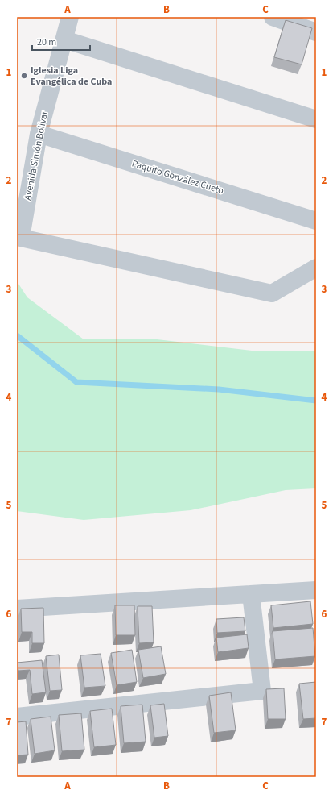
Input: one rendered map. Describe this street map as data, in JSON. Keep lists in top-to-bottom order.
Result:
{
  "streets": {
    "street": ["Avenida Simón Bolívar", "Paquito González Cueto"]
  },
  "crossings": [
    ["Avenida Simón Bolívar", "Paquito González Cueto"]
  ],
  "places": ["Iglesia Liga Evangélica de Cuba"],
  "scale_bar": "20 m",
  "grid": {
    "columns": ["A", "B", "C"],
    "rows": [
      "1",
      "2",
      "3",
      "4",
      "5",
      "6",
      "7"
    ]
  }
}
